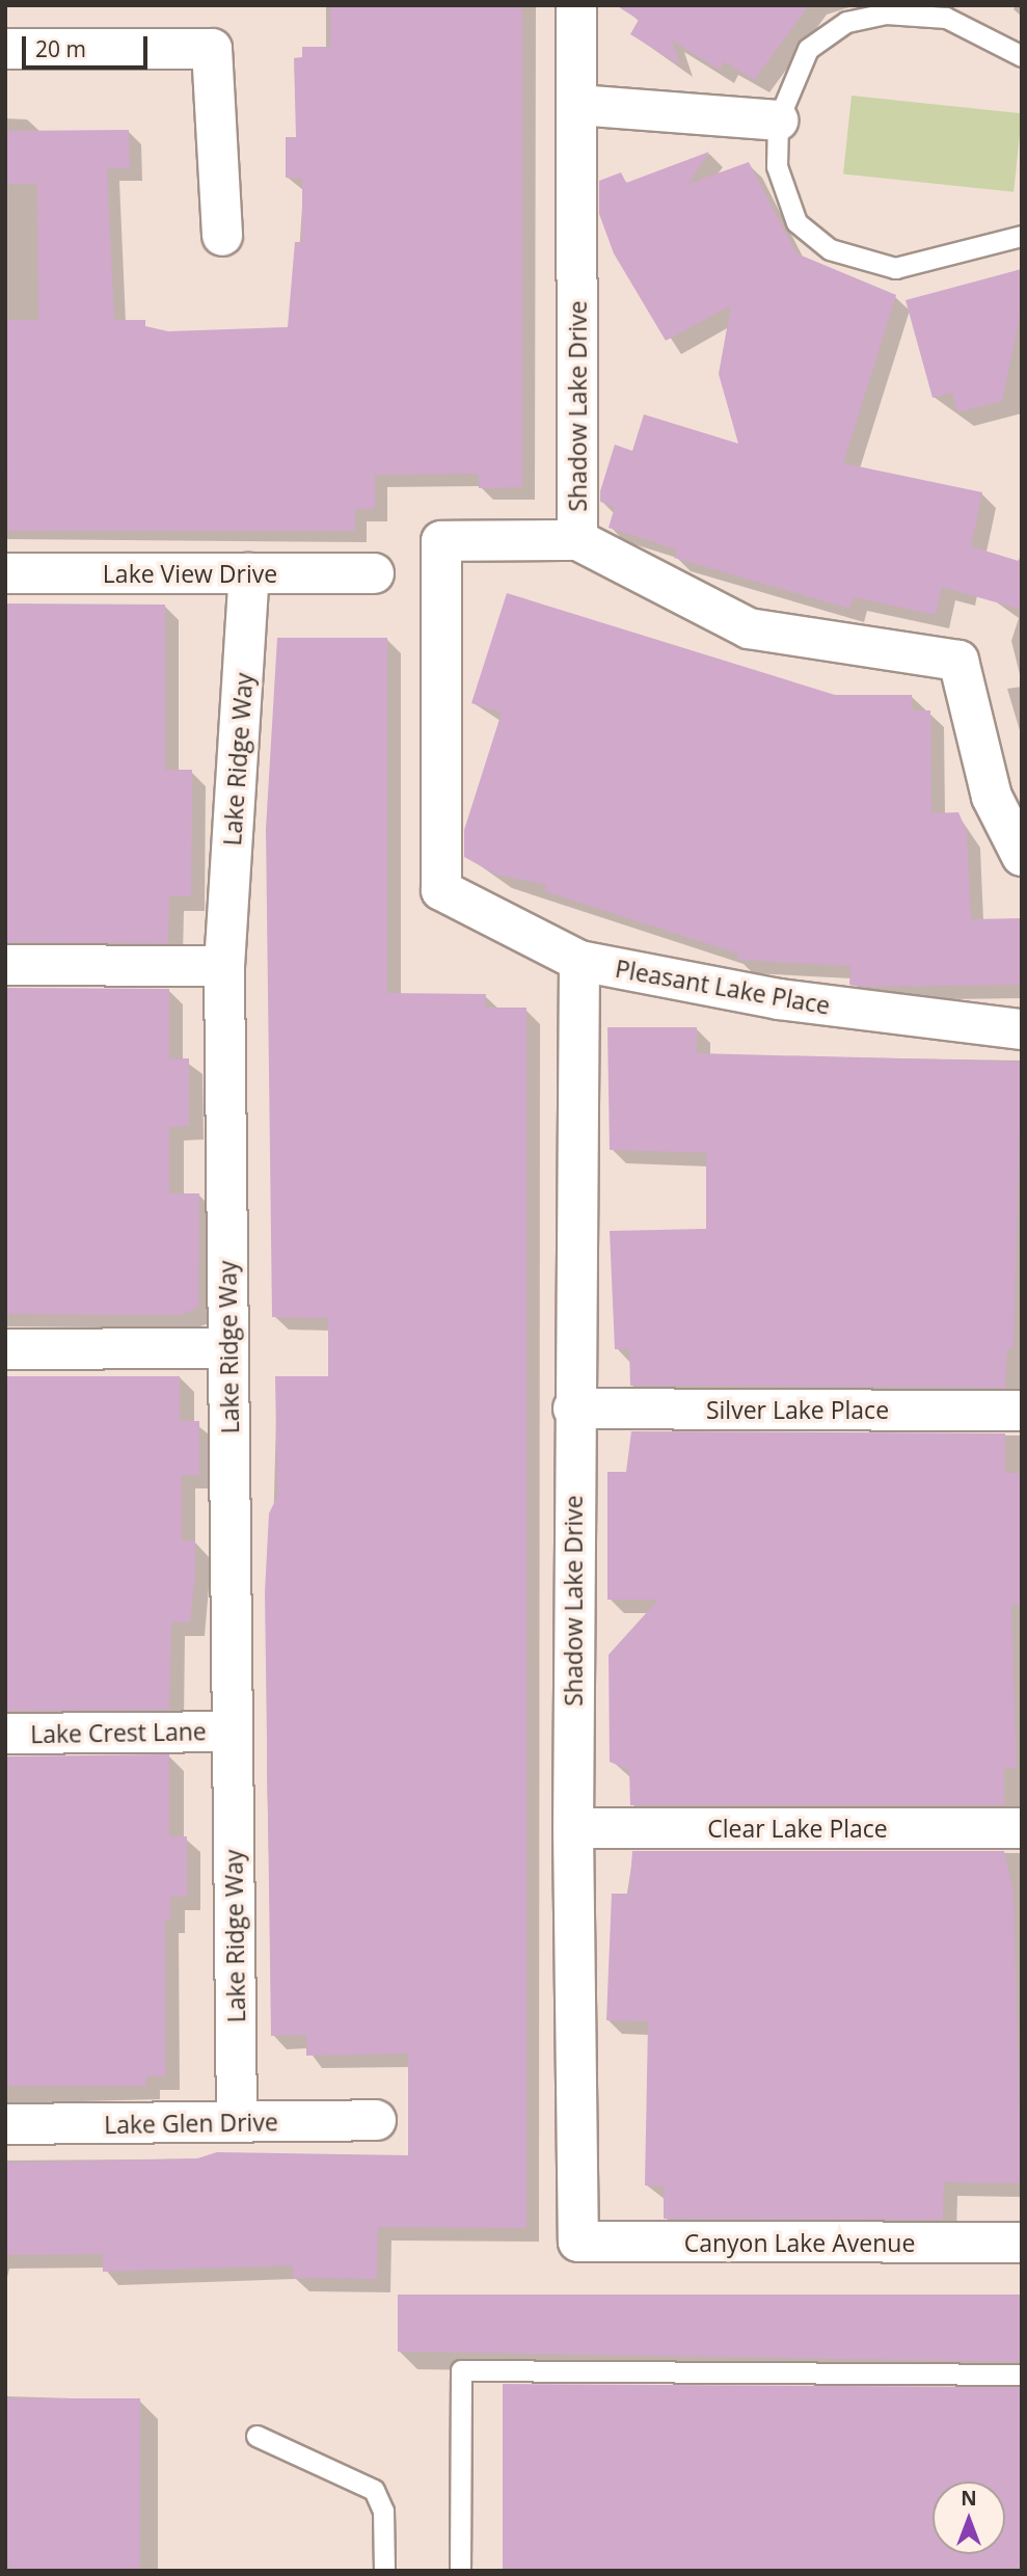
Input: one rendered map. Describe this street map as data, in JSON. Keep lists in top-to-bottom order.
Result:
{
  "streets": {
    "street": [
      "Shadow Lake Drive",
      "Lake View Drive",
      "Lake Ridge Way",
      "Pleasant Lake Place",
      "Silver Lake Place",
      "Lake Crest Lane",
      "Clear Lake Place",
      "Lake Glen Drive",
      "Canyon Lake Avenue"
    ]
  },
  "crossings": [
    ["Shadow Lake Drive", "Pleasant Lake Place"],
    ["Shadow Lake Drive", "Silver Lake Place"],
    ["Shadow Lake Drive", "Clear Lake Place"],
    ["Shadow Lake Drive", "Canyon Lake Avenue"],
    ["Lake View Drive", "Lake Ridge Way"],
    ["Lake Ridge Way", "Lake Crest Lane"],
    ["Lake Ridge Way", "Lake Glen Drive"]
  ],
  "scale_bar": "20 m",
  "north": "top"
}
